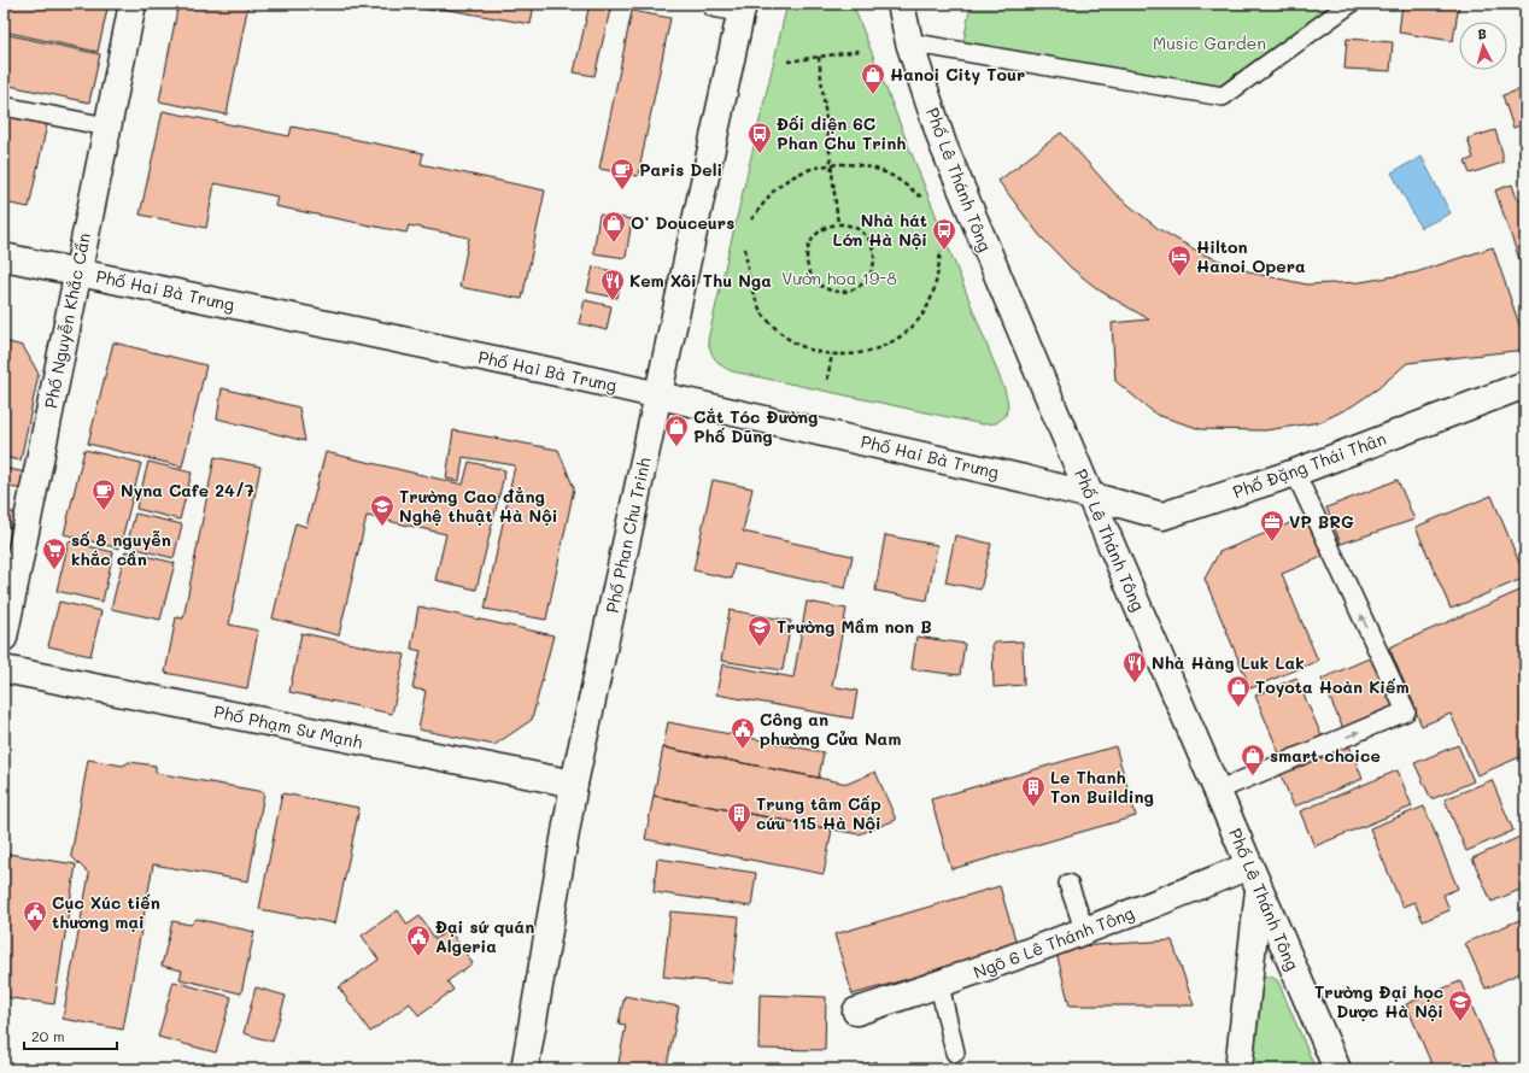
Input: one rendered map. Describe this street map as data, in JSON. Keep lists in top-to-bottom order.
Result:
{
  "streets": {
    "street": [
      "Phố Lê Thánh Tông",
      "Phố Hai Bà Trưng",
      "Phố Nguyễn Khắc Cần",
      "Phố Đặng Thái Thân",
      "Phố Phan Chu Trinh",
      "Phố Phạm Sư Mạnh",
      "Ngõ 6 Lê Thánh Tông"
    ]
  },
  "crossings": [
    ["Phố Lê Thánh Tông", "Phố Hai Bà Trưng"],
    ["Phố Lê Thánh Tông", "Phố Đặng Thái Thân"],
    ["Phố Lê Thánh Tông", "Ngõ 6 Lê Thánh Tông"],
    ["Phố Hai Bà Trưng", "Phố Nguyễn Khắc Cần"],
    ["Phố Hai Bà Trưng", "Phố Đặng Thái Thân"],
    ["Phố Hai Bà Trưng", "Phố Phan Chu Trinh"],
    ["Phố Phan Chu Trinh", "Phố Phạm Sư Mạnh"]
  ],
  "parks": ["Music Garden", "Vườn hoa 19-8"],
  "places": {
    "shop": [
      "Hanoi City Tour",
      "O’ Douceurs",
      "Cắt Tóc Đường Phố Dũng",
      "Toyota Hoàn Kiếm",
      "smart choice"
    ],
    "bus stop": ["Đối diện 6C Phan Chu Trinh", "Nhà hát Lớn Hà Nội"],
    "cafe": ["Paris Deli", "Nyna Cafe 24/7"],
    "hotel": ["Hilton Hanoi Opera"],
    "restaurant": ["Kem Xôi Thu Nga", "Nhà Hàng Luk Lak"],
    "school or university": ["Trường Cao đẳng Nghệ thuật Hà Nội", "Trường Mầm non B", "Trường Đại học Dược Hà Nội"],
    "office": ["VP BRG"],
    "supermarket": ["số 8 nguyễn khắc cần"],
    "public building": ["Công an phường Cửa Nam", "Cục Xúc tiến thương mại", "Đại sứ quán Algeria"],
    "building": ["Le Thanh Ton Building", "Trung tâm Cấp cứu 115 Hà Nội"]
  },
  "scale_bar": "20 m",
  "north": "top"
}
